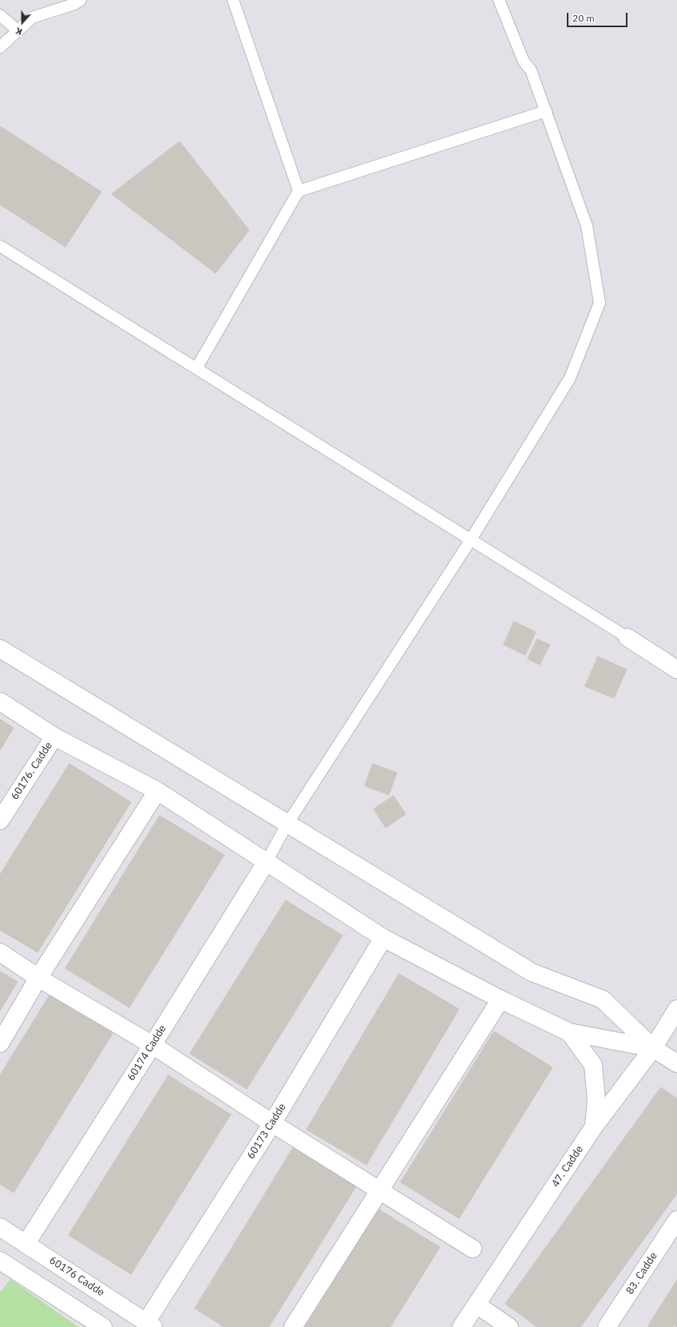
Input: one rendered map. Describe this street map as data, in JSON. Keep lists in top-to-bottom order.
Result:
{
  "streets": {
    "street": [
      "60176. Cadde",
      "60174 Cadde",
      "60173 Cadde",
      "47. Cadde",
      "83. Cadde",
      "60176 Cadde"
    ]
  },
  "crossings": [
    ["60174 Cadde", "60176 Cadde"],
    ["60173 Cadde", "60176 Cadde"]
  ],
  "scale_bar": "20 m",
  "north": "bottom"
}
